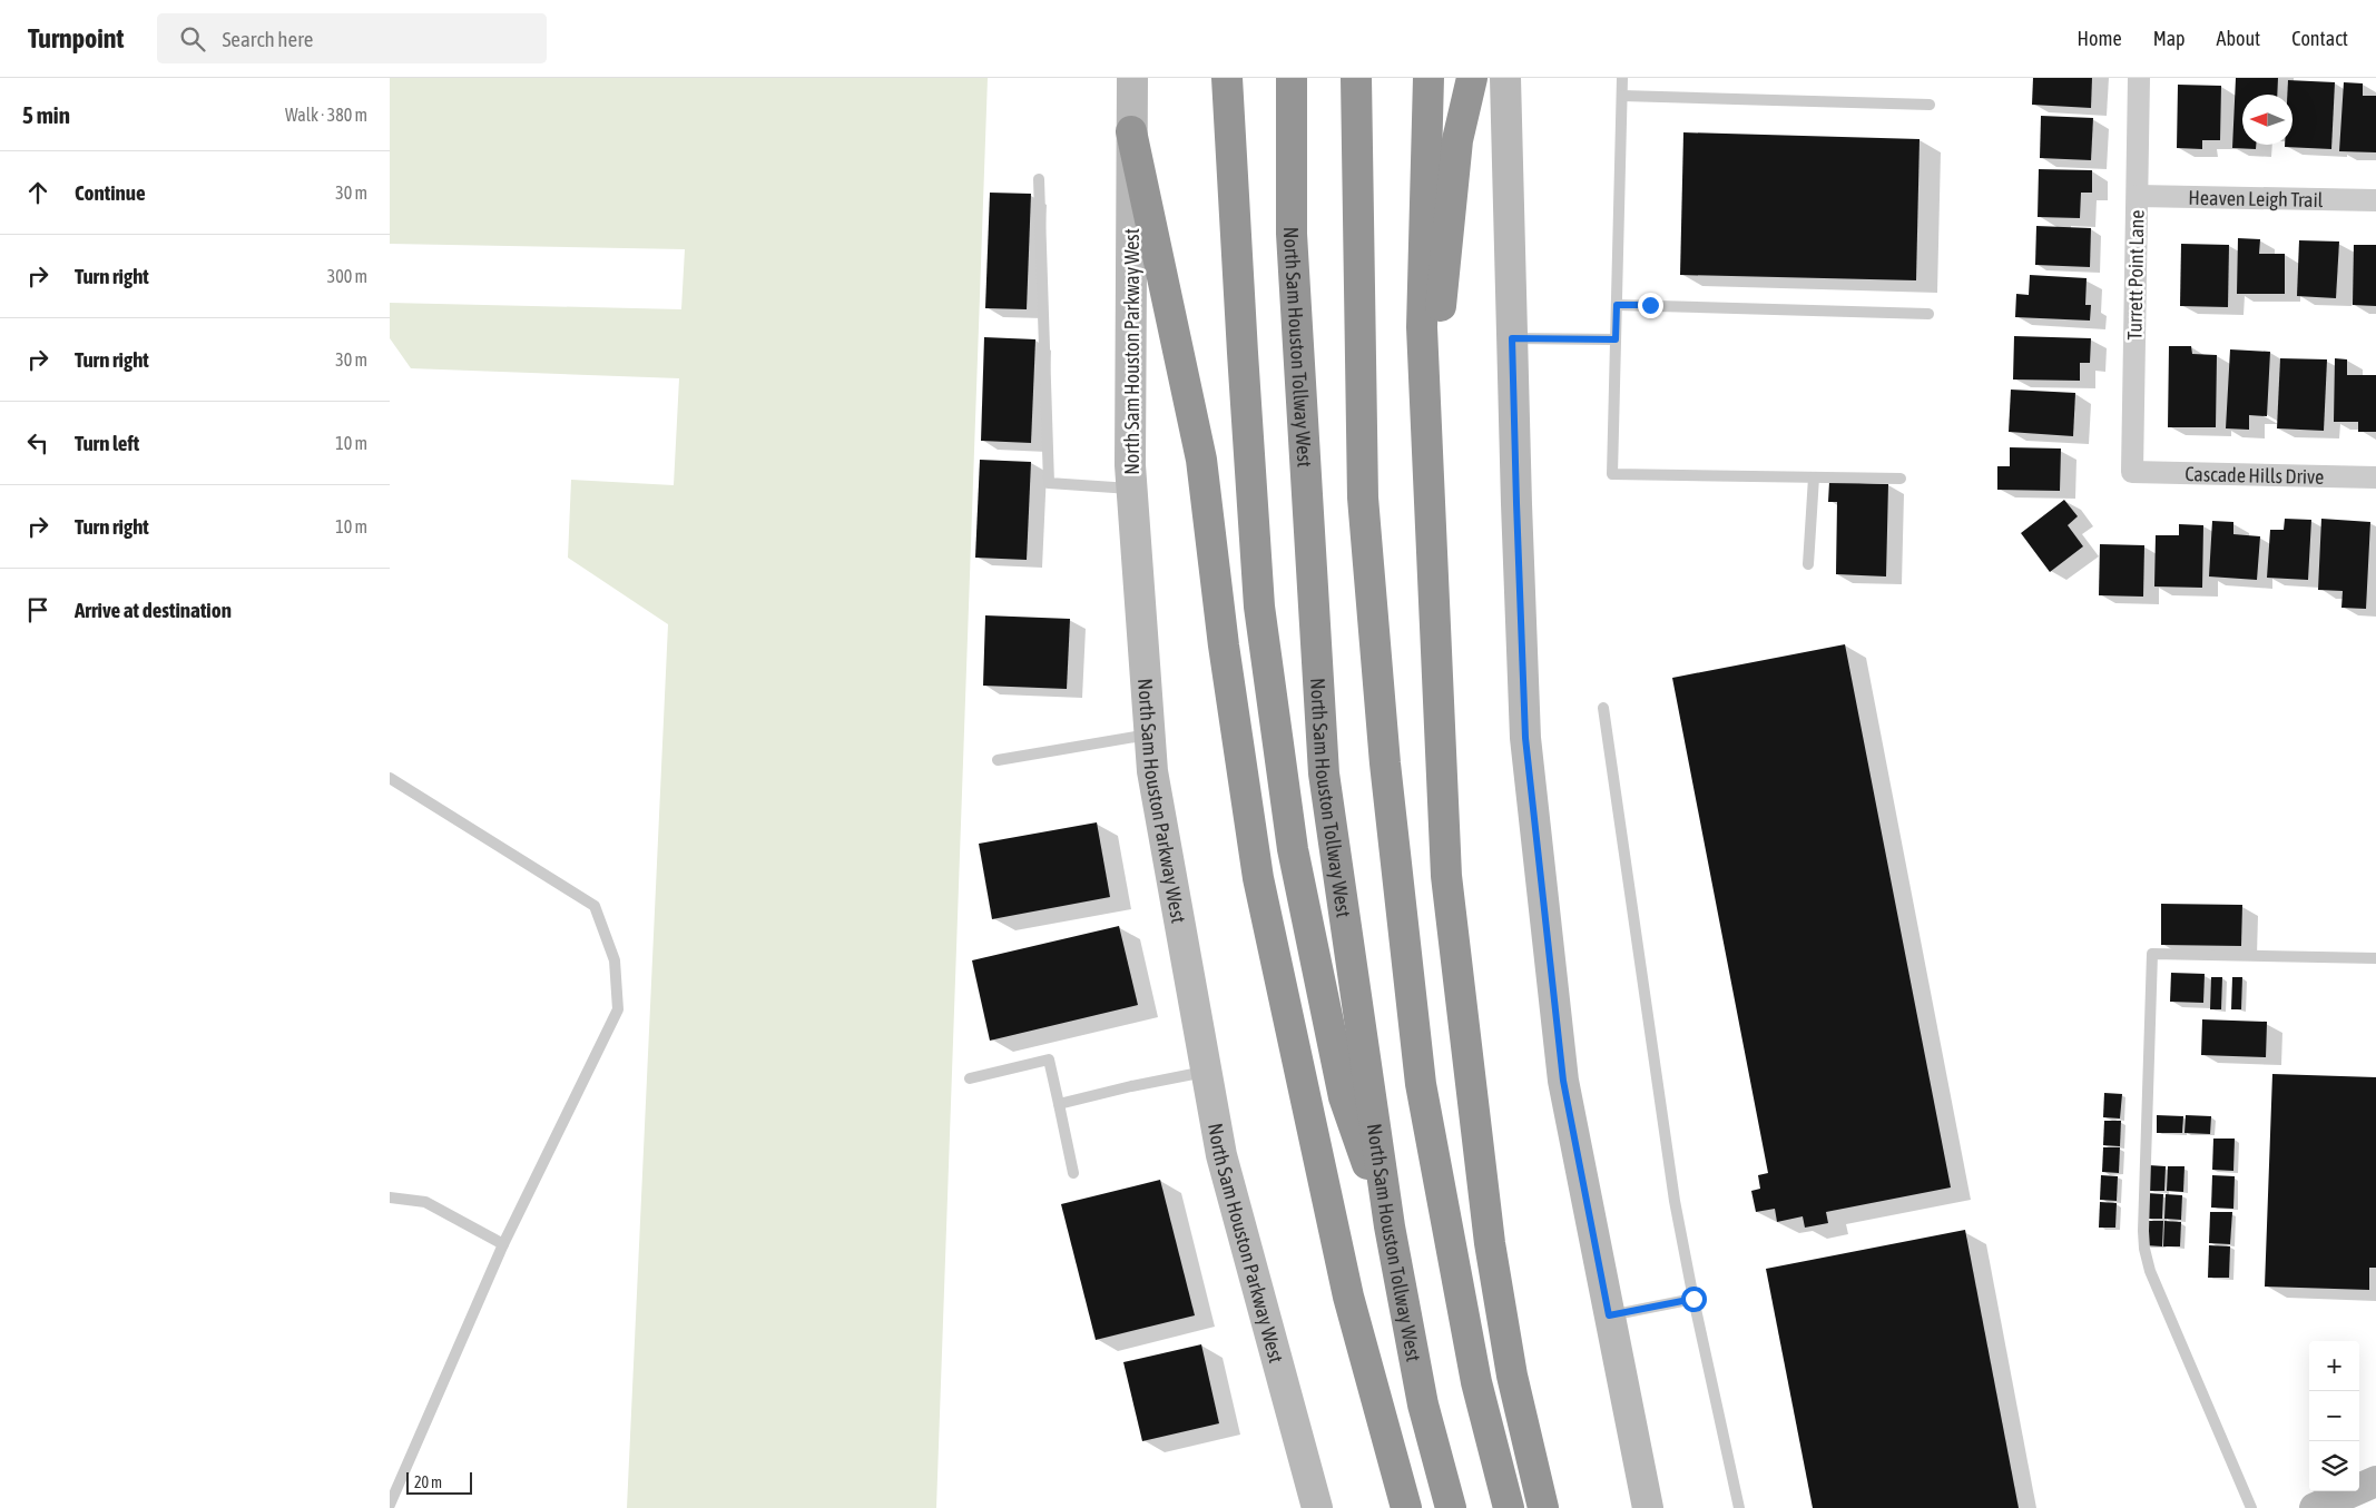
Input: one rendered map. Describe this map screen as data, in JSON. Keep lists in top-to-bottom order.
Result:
{
  "streets": {
    "highway": ["North Sam Houston Tollway West"],
    "main road": ["North Sam Houston Parkway West"],
    "street": ["Heaven Leigh Trail", "Turrett Point Lane", "Cascade Hills Drive"]
  },
  "crossings": [
    ["Heaven Leigh Trail", "Turrett Point Lane"],
    ["Turrett Point Lane", "Cascade Hills Drive"]
  ],
  "scale_bar": "20 m",
  "north": "left",
  "page": {
    "header": "Turnpoint",
    "search": "Search here",
    "nav": [
      "Home",
      "Map",
      "About",
      "Contact"
    ],
    "heading": ["5 min", "Walk · 380 m"],
    "list": [
      ["Continue", "30 m"],
      ["Turn right", "300 m"],
      ["Turn right", "30 m"],
      ["Turn left", "10 m"],
      ["Turn right", "10 m"],
      "Arrive at destination"
    ],
    "map_buttons": ["+", "−"],
    "scale": "20 m"
  }
}
